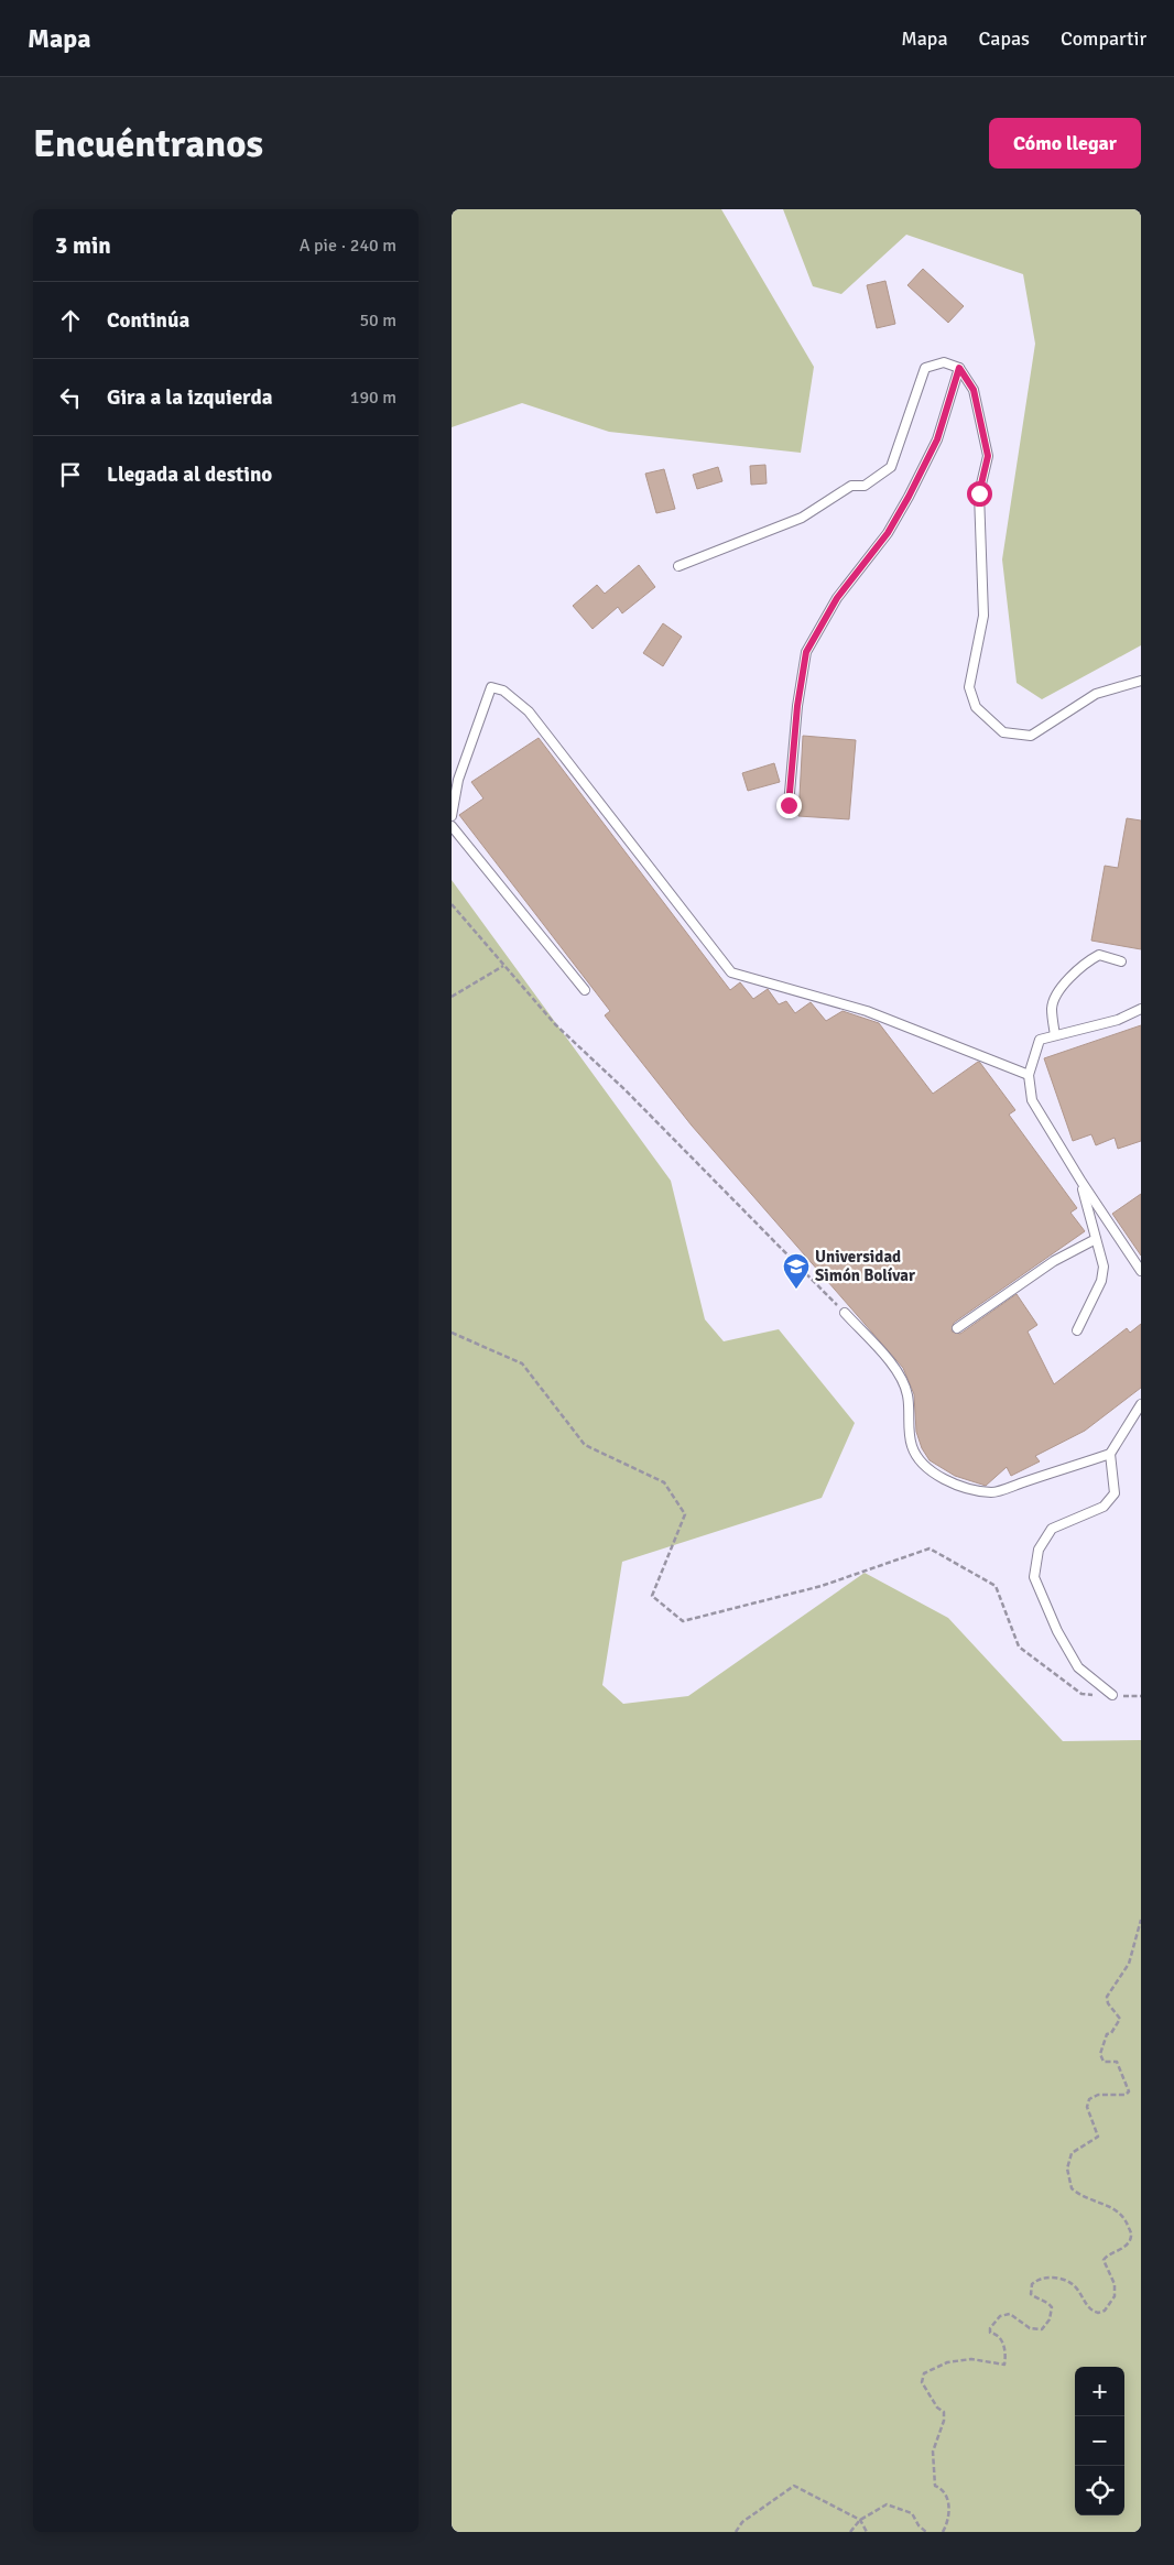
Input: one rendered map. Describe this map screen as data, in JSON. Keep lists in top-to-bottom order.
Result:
{
  "places": {
    "school or university": ["Universidad Simón Bolívar"]
  },
  "page": {
    "header": "Mapa",
    "nav": ["Mapa", "Capas", "Compartir"],
    "buttons": "Cómo llegar",
    "title": "Encuéntranos",
    "heading": ["3 min", "A pie · 240 m"],
    "list": [
      ["Continúa", "50 m"],
      ["Gira a la izquierda", "190 m"],
      "Llegada al destino"
    ],
    "map_buttons": ["+", "−"]
  }
}
